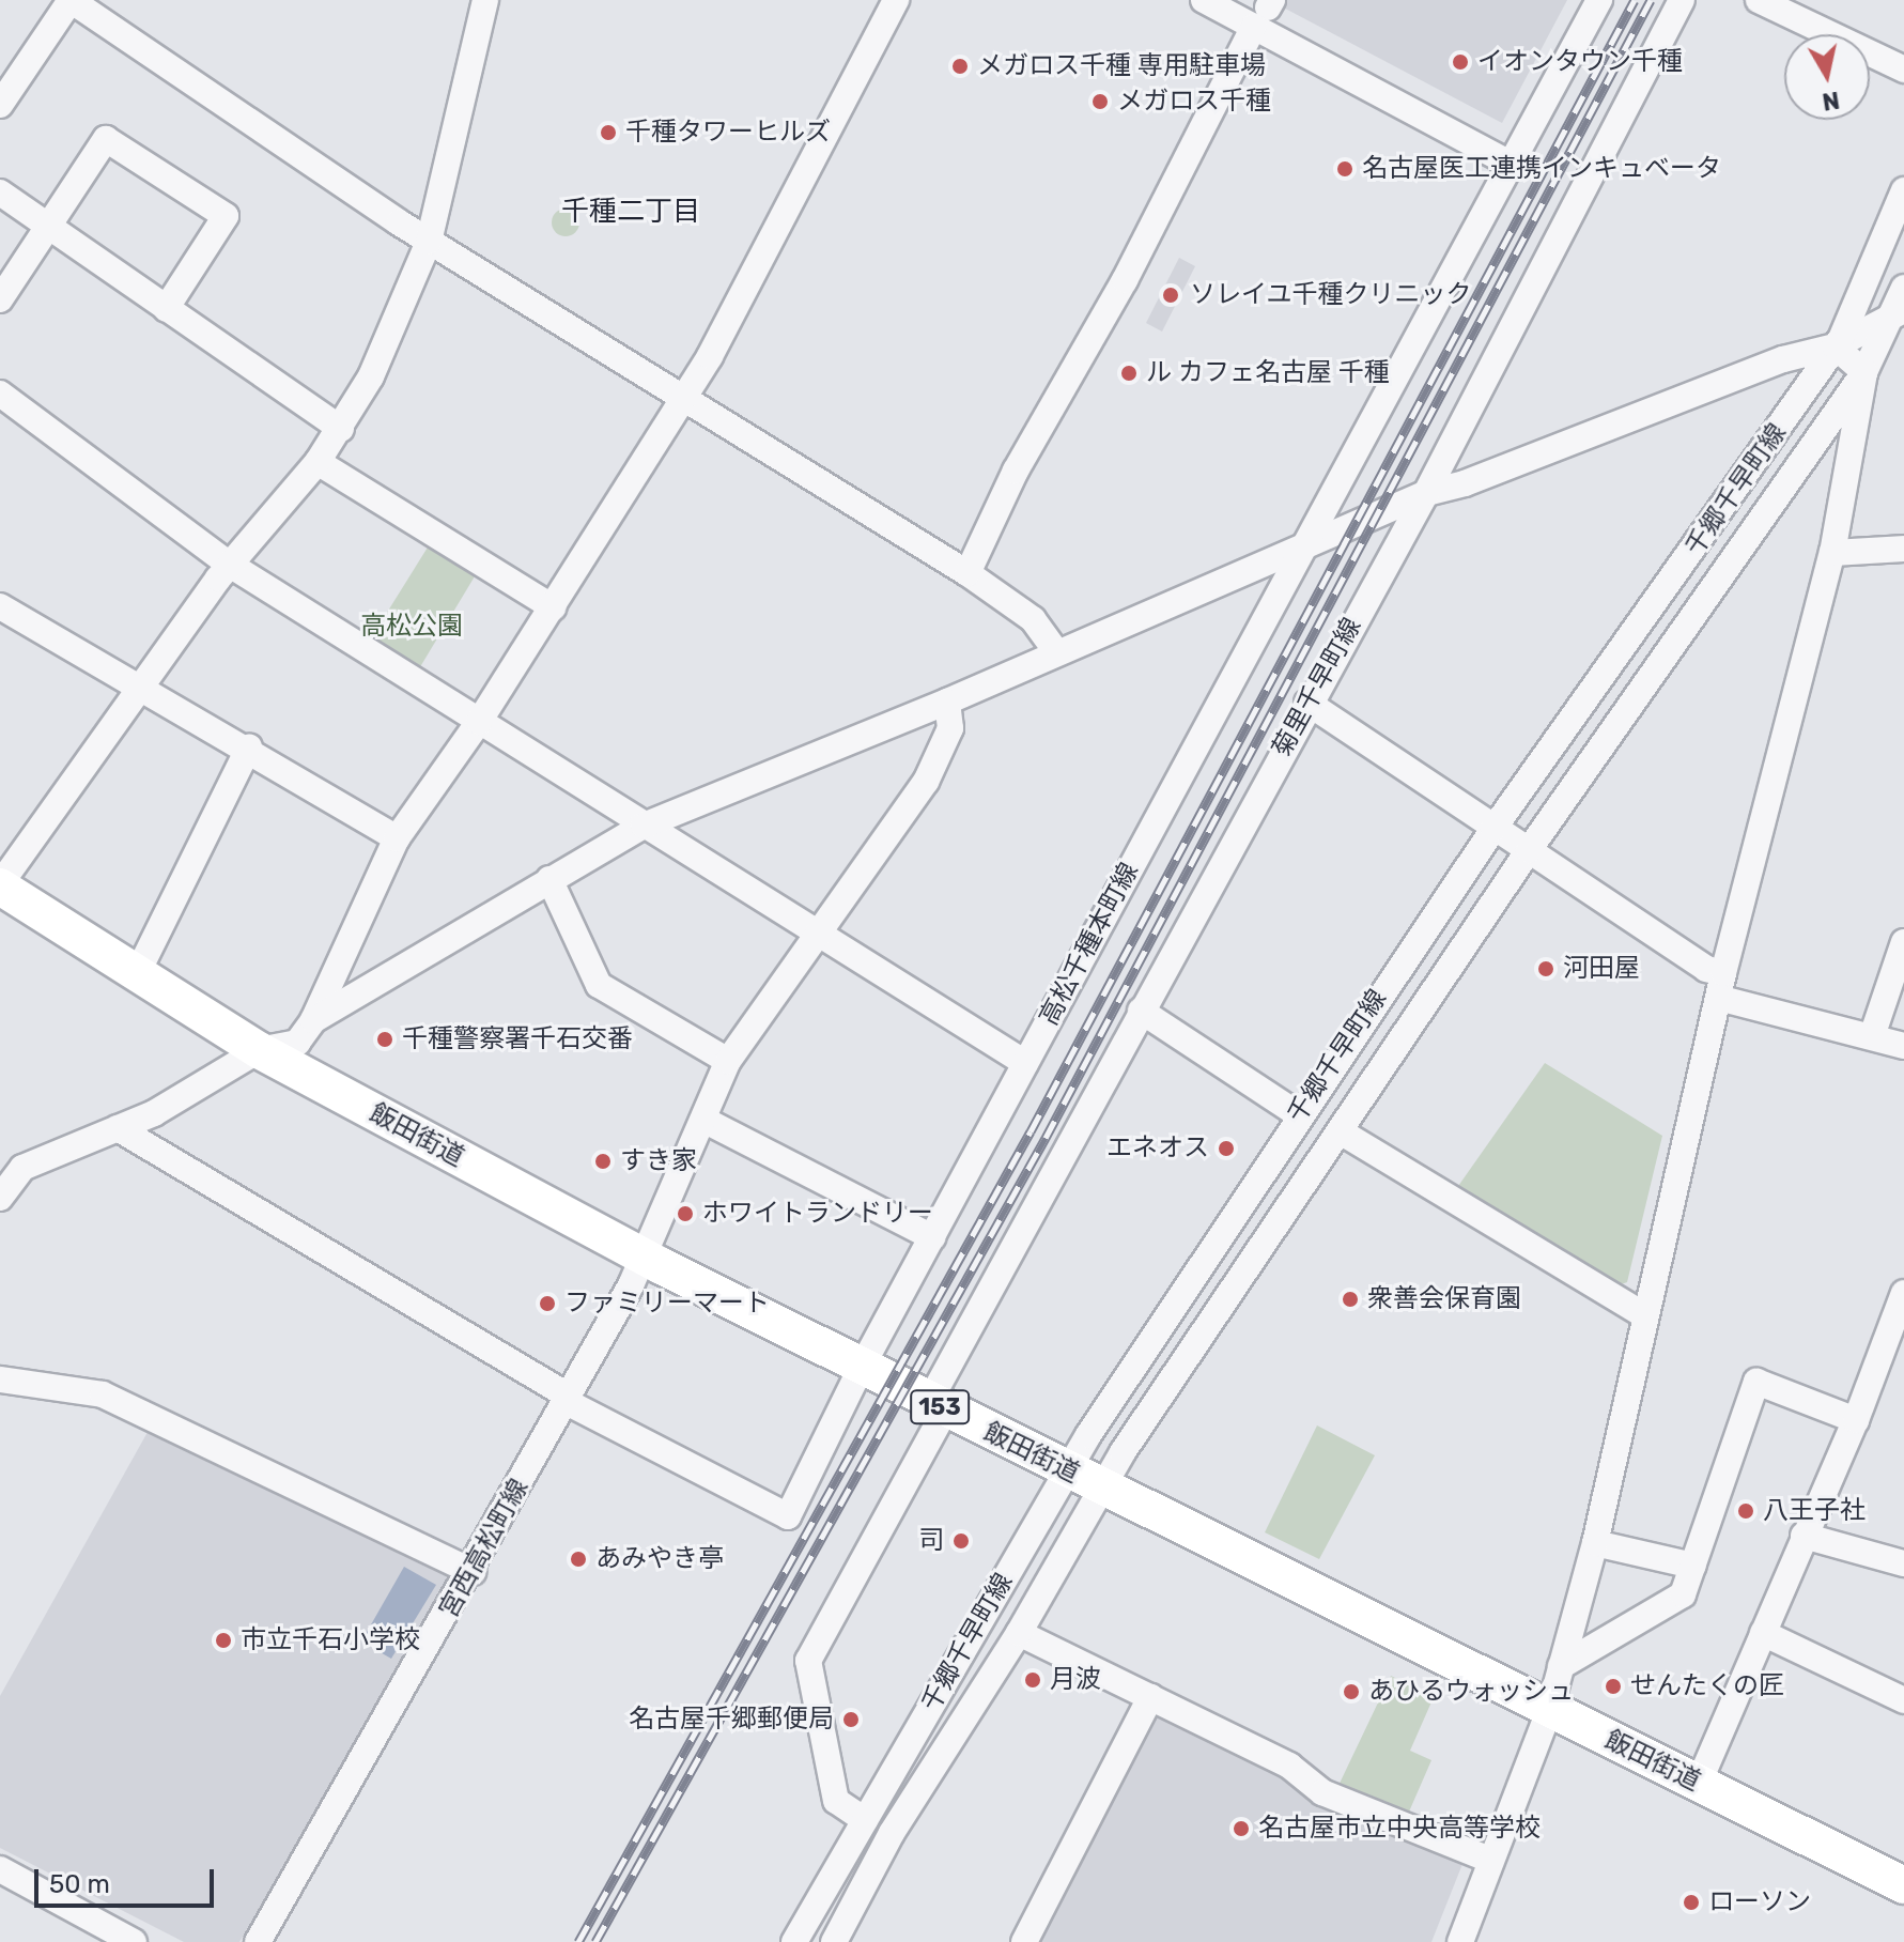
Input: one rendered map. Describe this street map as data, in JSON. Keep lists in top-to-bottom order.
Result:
{
  "streets": {
    "highway": ["飯田街道", "153"],
    "street": [
      "千郷千早町線",
      "菊里千早町線",
      "高松千種本町線",
      "宮西高松町線"
    ]
  },
  "crossings": [
    ["千郷千早町線", "菊里千早町線"],
    ["千郷千早町線", "飯田街道"],
    ["菊里千早町線", "飯田街道"],
    ["高松千種本町線", "飯田街道"],
    ["高松千種本町線", "宮西高松町線"],
    ["飯田街道", "宮西高松町線"]
  ],
  "districts": ["千種二丁目"],
  "parks": ["高松公園"],
  "places": [
    "イオンタウン千種",
    "メガロス千種 専用駐車場",
    "メガロス千種",
    "千種タワーヒルズ",
    "名古屋医工連携インキュベータ",
    "ソレイユ千種クリニック",
    "ル カフェ名古屋 千種",
    "河田屋",
    "千種警察署千石交番",
    "エネオス",
    "すき家",
    "ホワイトランドリー",
    "衆善会保育園",
    "ファミリーマート",
    "八王子社",
    "司",
    "あみやき亭",
    "市立千石小学校",
    "月波",
    "せんたくの匠",
    "あひるウォッシュ",
    "名古屋千郷郵便局",
    "名古屋市立中央高等学校",
    "ローソン"
  ],
  "scale_bar": "50 m",
  "north": "bottom"
}
